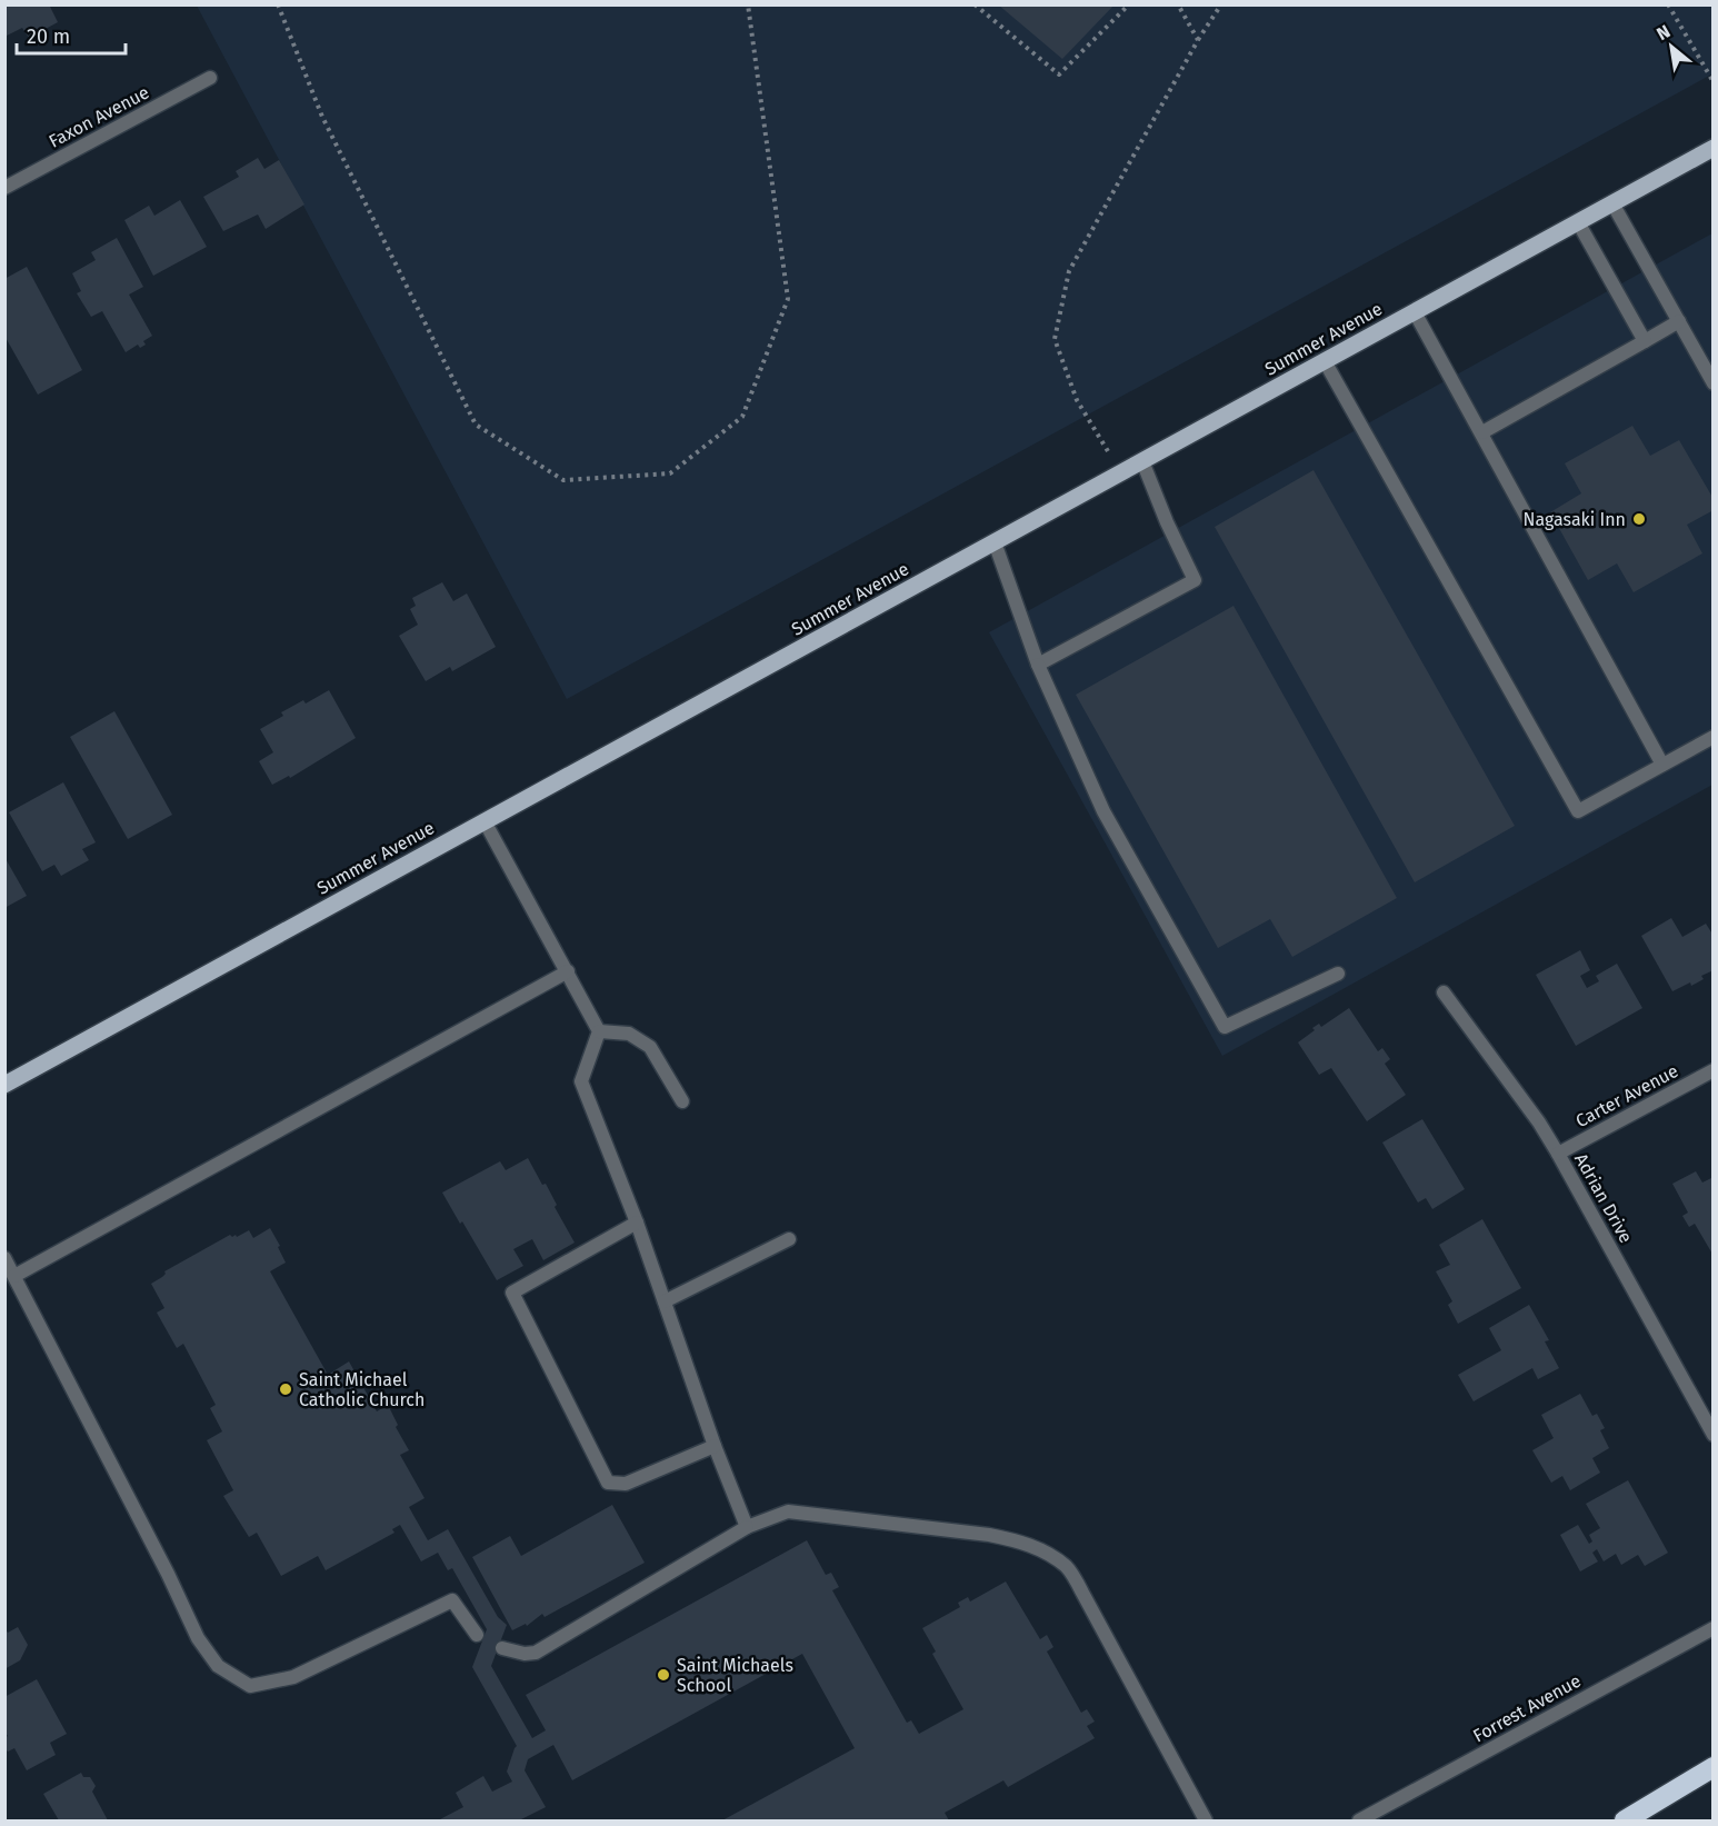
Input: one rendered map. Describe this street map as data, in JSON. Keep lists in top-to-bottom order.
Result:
{
  "streets": {
    "main road": ["Summer Avenue"],
    "street": [
      "Faxon Avenue",
      "Carter Avenue",
      "Adrian Drive",
      "Forrest Avenue"
    ]
  },
  "crossings": [
    ["Carter Avenue", "Adrian Drive"]
  ],
  "places": ["Nagasaki Inn", "Saint Michael Catholic Church", "Saint Michaels School"],
  "scale_bar": "20 m",
  "north": "top left"
}
